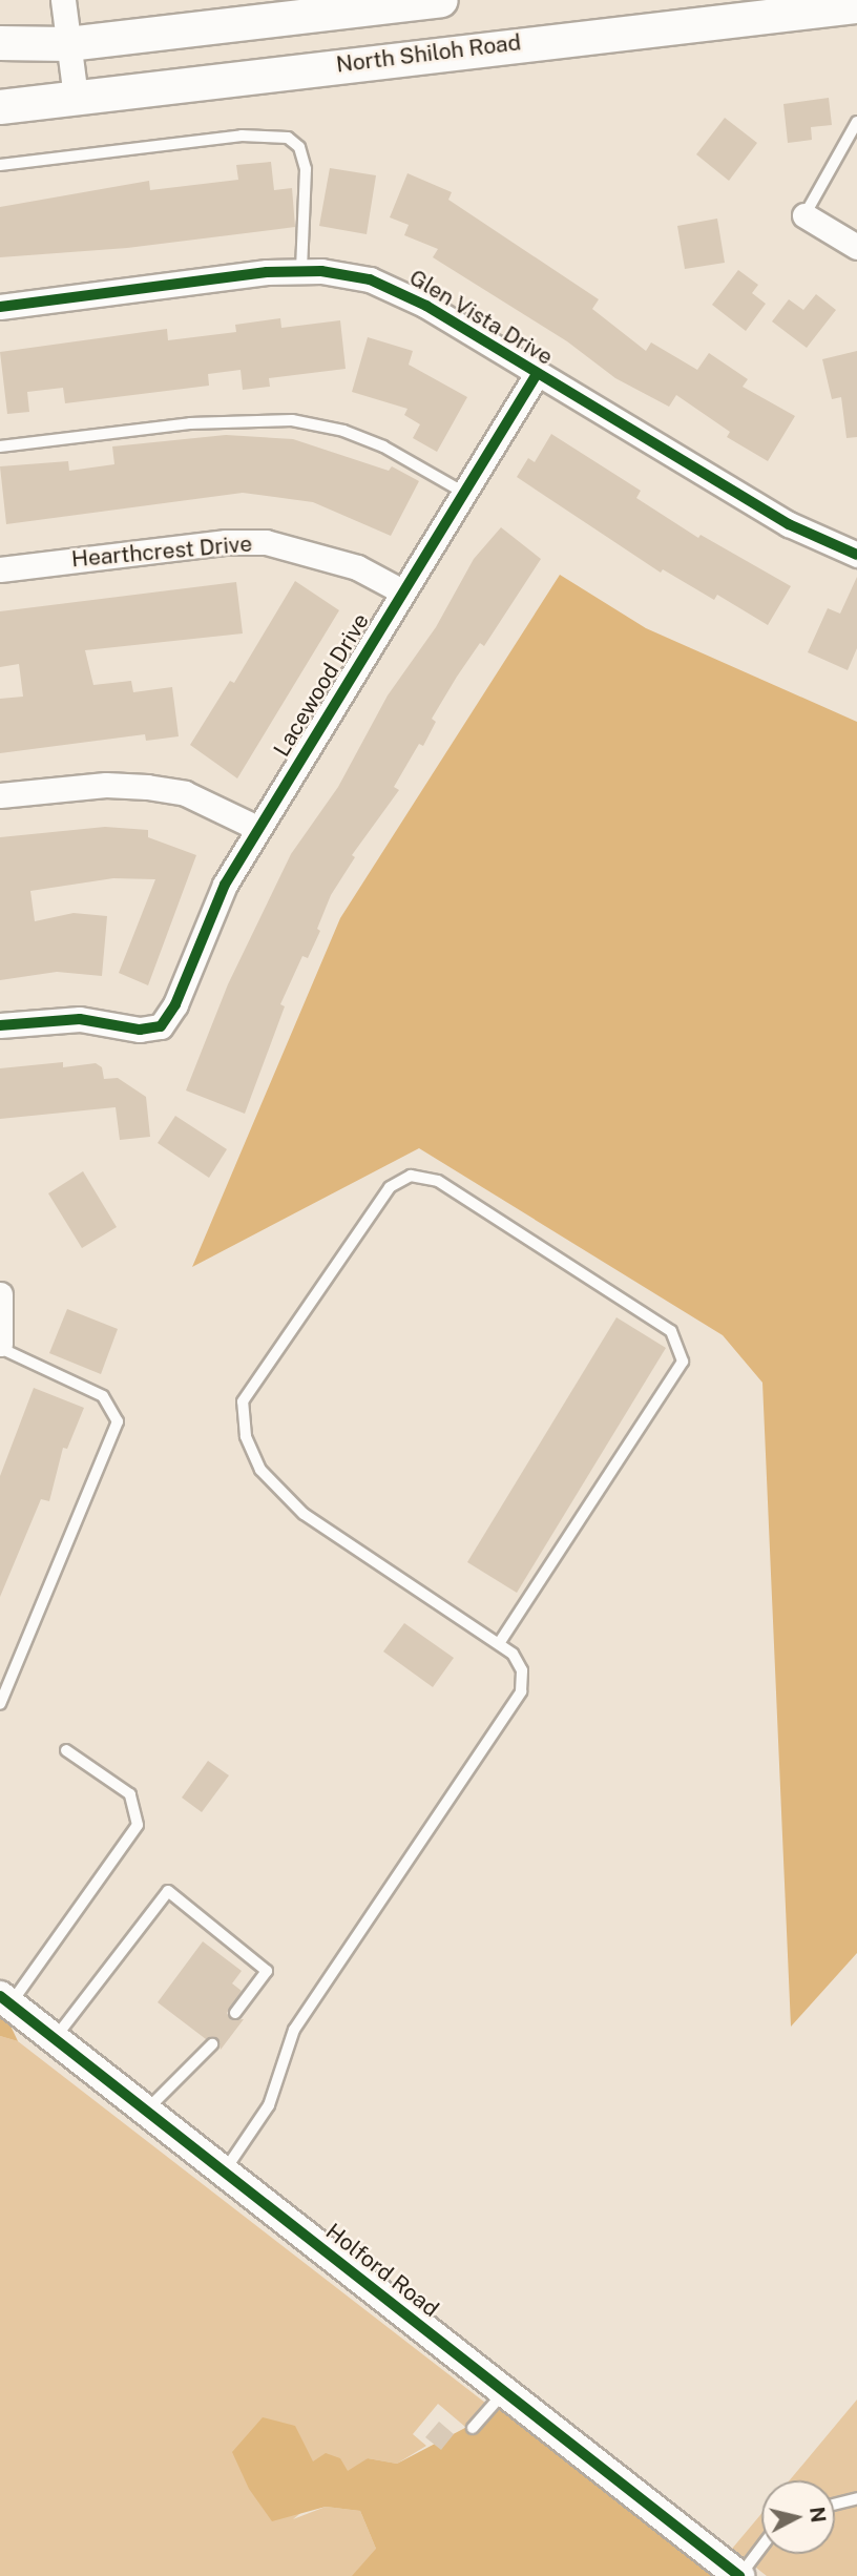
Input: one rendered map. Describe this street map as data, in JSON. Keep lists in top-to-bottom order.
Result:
{
  "streets": {
    "main road": ["North Shiloh Road"],
    "street": [
      "Glen Vista Drive",
      "Hearthcrest Drive",
      "Lacewood Drive",
      "Holford Road"
    ]
  },
  "crossings": [
    ["Glen Vista Drive", "Lacewood Drive"],
    ["Hearthcrest Drive", "Lacewood Drive"]
  ],
  "north": "right"
}
